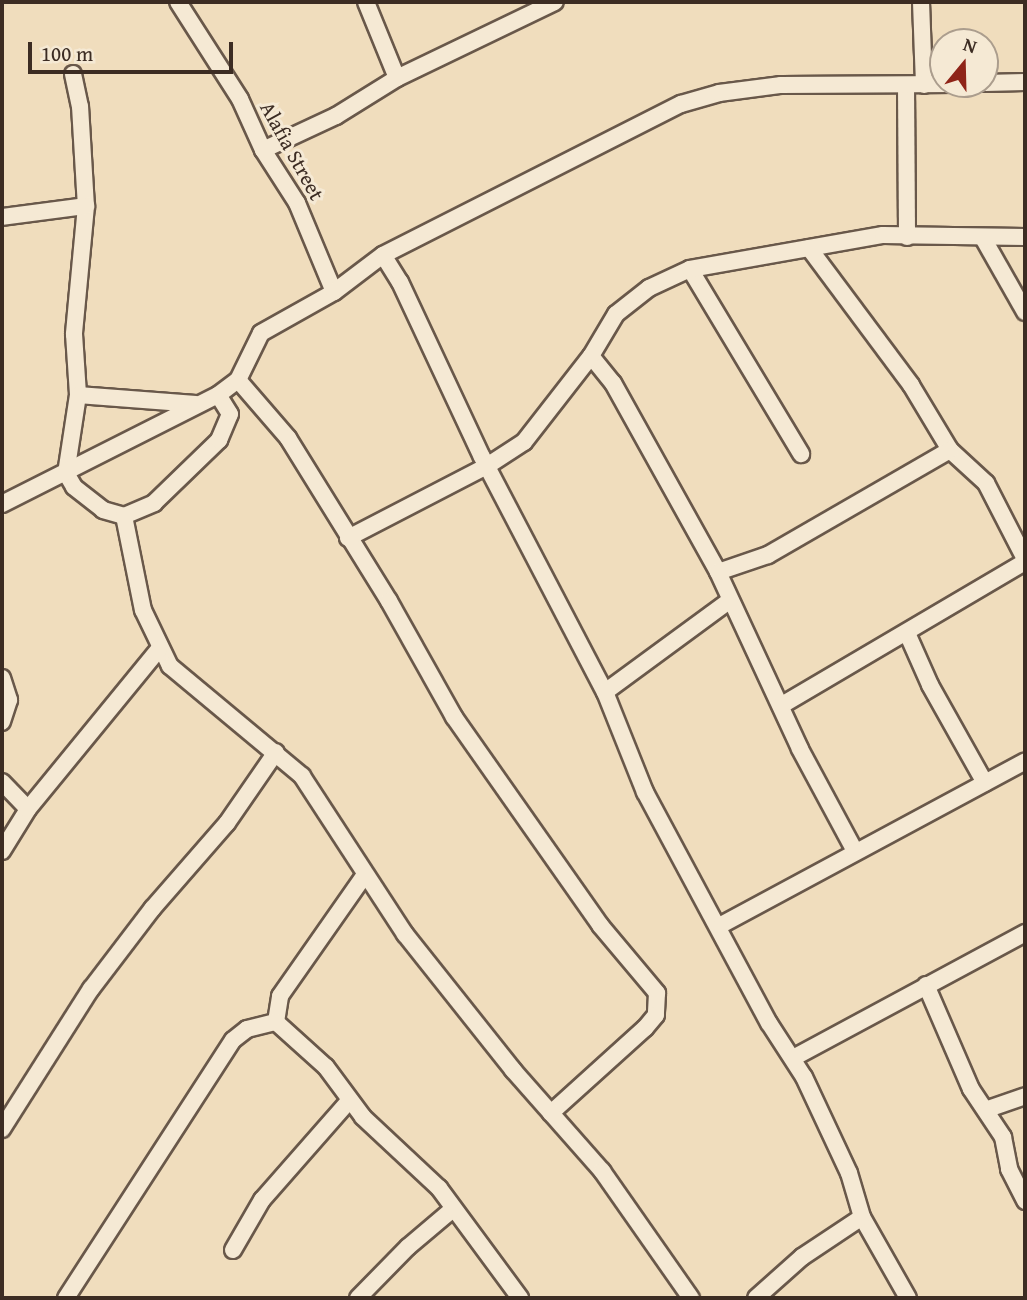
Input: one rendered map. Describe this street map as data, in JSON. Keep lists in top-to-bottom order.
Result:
{
  "streets": {
    "street": ["Alafia Street"]
  },
  "scale_bar": "100 m",
  "north": "top"
}
